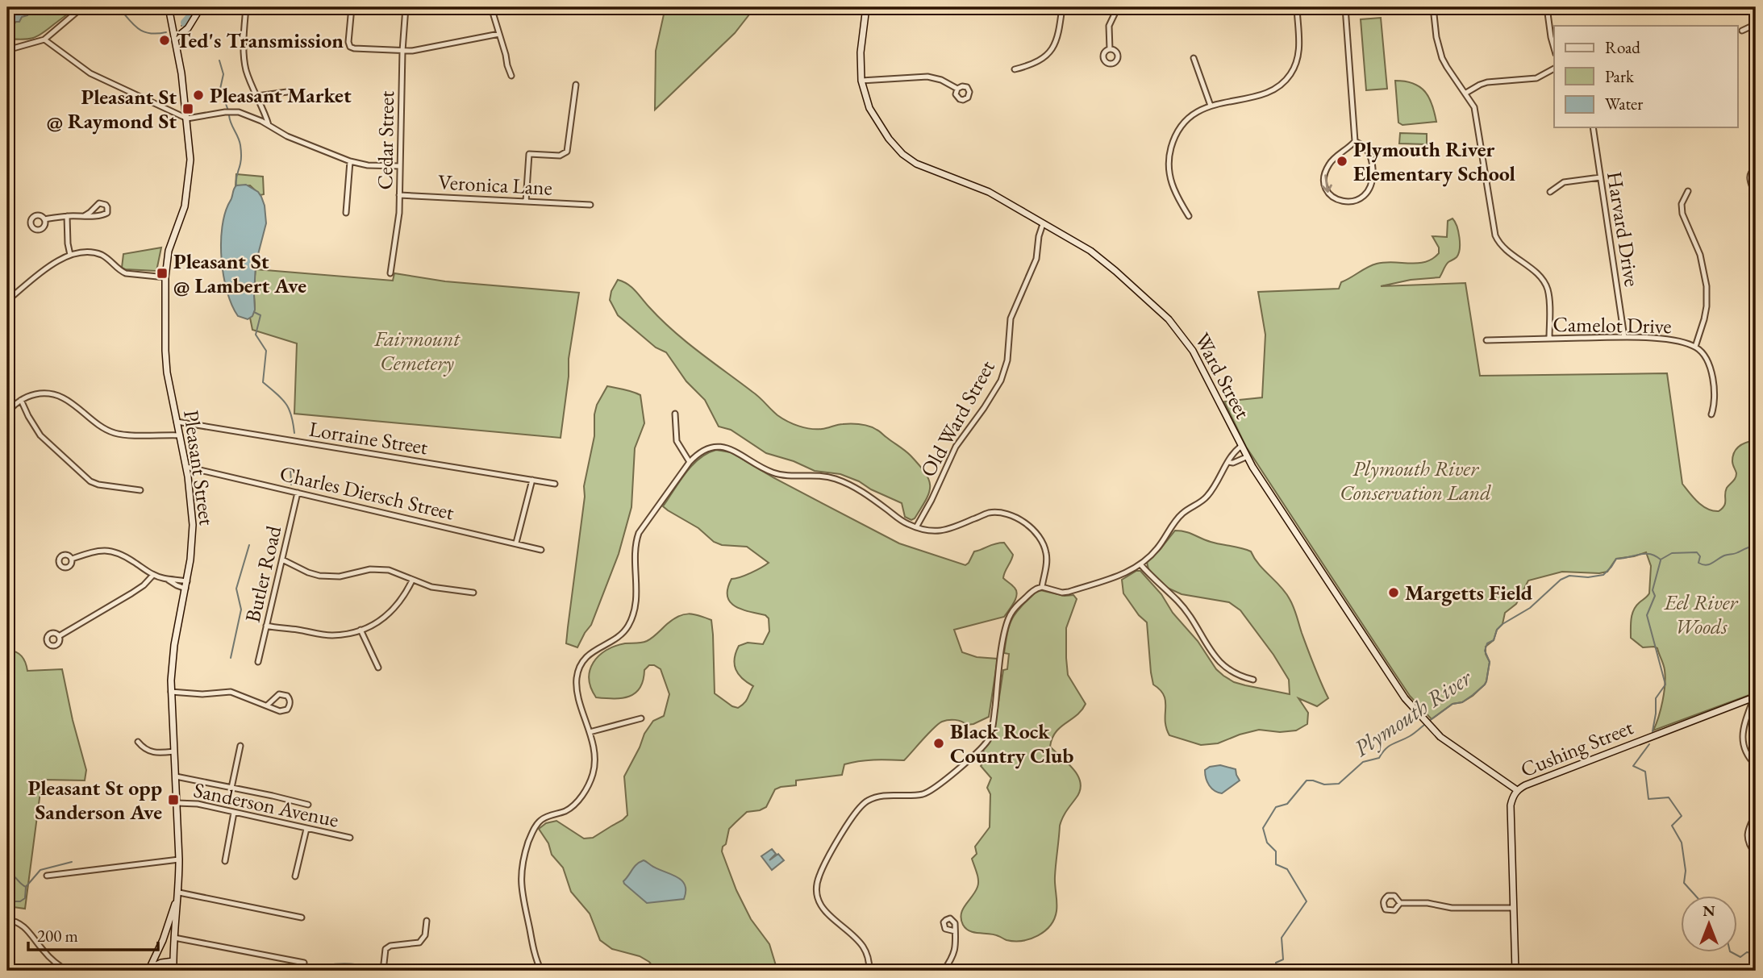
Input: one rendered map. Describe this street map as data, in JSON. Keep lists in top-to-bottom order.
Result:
{
  "streets": {
    "street": [
      "Cedar Street",
      "Veronica Lane",
      "Harvard Drive",
      "Camelot Drive",
      "Ward Street",
      "Old Ward Street",
      "Lorraine Street",
      "Pleasant Street",
      "Charles Diersch Street",
      "Butler Road",
      "Cushing Street",
      "Sanderson Avenue"
    ]
  },
  "crossings": [
    ["Cedar Street", "Veronica Lane"],
    ["Harvard Drive", "Camelot Drive"],
    ["Ward Street", "Old Ward Street"],
    ["Ward Street", "Cushing Street"],
    ["Lorraine Street", "Pleasant Street"],
    ["Pleasant Street", "Charles Diersch Street"],
    ["Pleasant Street", "Sanderson Avenue"],
    ["Charles Diersch Street", "Butler Road"]
  ],
  "water": ["Plymouth River"],
  "parks": ["Fairmount Cemetery", "Plymouth River Conservation Land", "Eel River Woods"],
  "places": {
    "other": [
      "Ted's Transmission",
      "Pleasant Market",
      "Plymouth River Elementary School",
      "Margetts Field",
      "Black Rock Country Club"
    ],
    "transit": ["Pleasant St @ Raymond St", "Pleasant St @ Lambert Ave", "Pleasant St opp Sanderson Ave"]
  },
  "legend": ["Road", "Park", "Water"],
  "scale_bar": "200 m",
  "north": "top"
}
